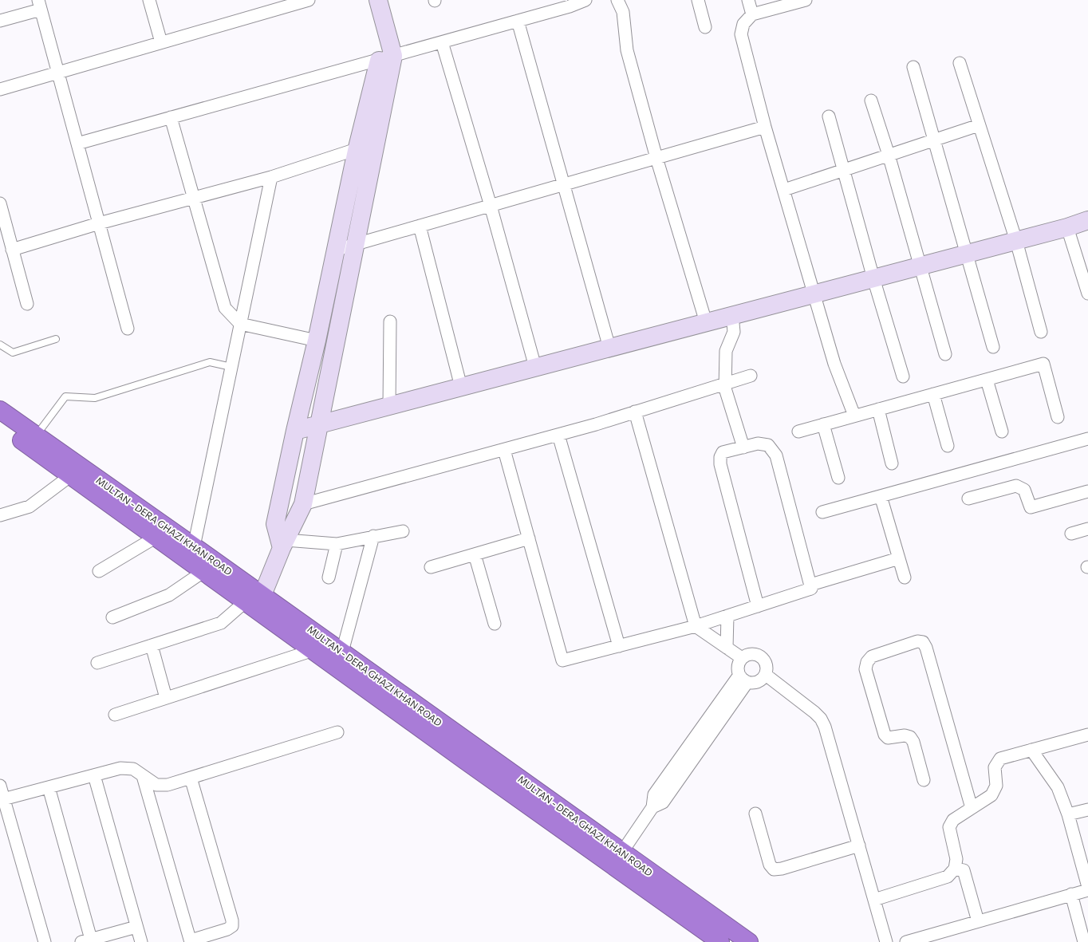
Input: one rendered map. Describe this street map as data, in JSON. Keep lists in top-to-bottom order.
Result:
{
  "streets": {
    "highway": ["MULTAN - DERA GHAZI KHAN ROAD"]
  }
}
